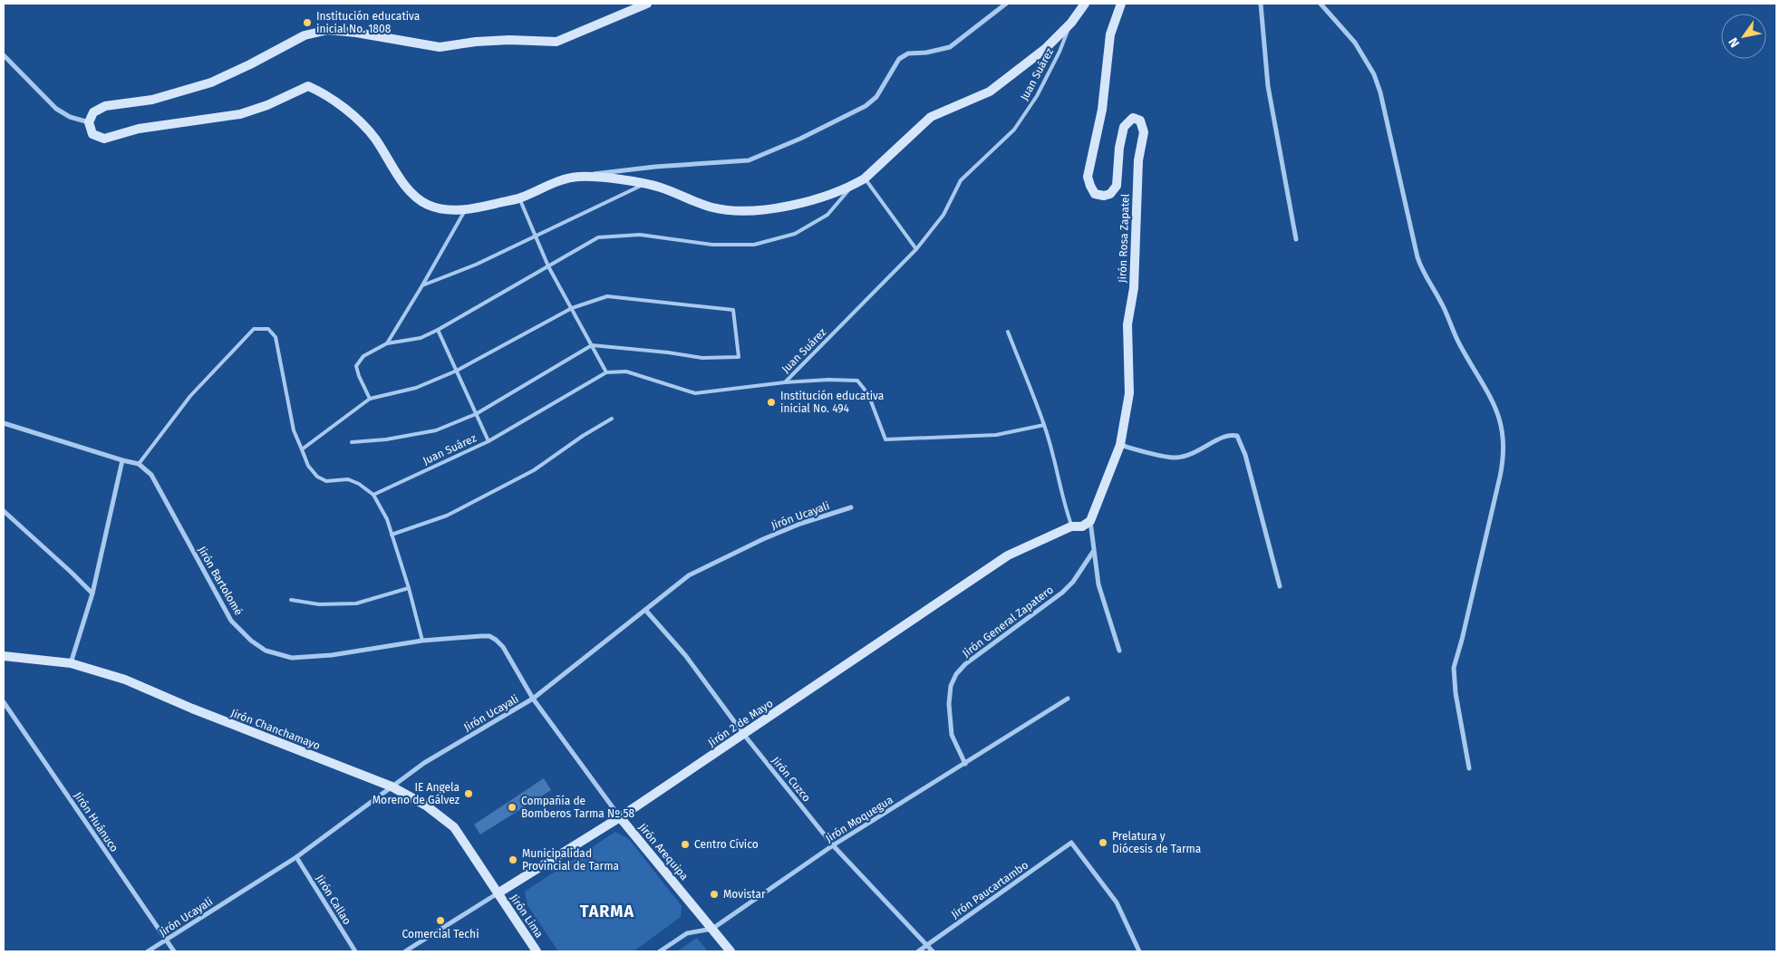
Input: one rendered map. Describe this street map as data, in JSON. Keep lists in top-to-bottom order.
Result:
{
  "streets": {
    "street": [
      "Jirón Rosa Zapatel",
      "Jirón Ucayali",
      "Jirón Bartolomé",
      "Jirón General Zapatero",
      "Jirón 2 de Mayo",
      "Jirón Chanchamayo",
      "Jirón Cuzco",
      "Jirón Moquegua",
      "Jirón Huánuco",
      "Jirón Arequipa",
      "Jirón Paucartambo",
      "Jirón Callao",
      "Jirón Lima"
    ],
    "lane": ["Juan Suárez"]
  },
  "crossings": [
    ["Jirón Rosa Zapatel", "Jirón General Zapatero"],
    ["Jirón Rosa Zapatel", "Jirón 2 de Mayo"],
    ["Jirón Ucayali", "Jirón Chanchamayo"],
    ["Jirón Ucayali", "Jirón Cuzco"],
    ["Jirón Ucayali", "Jirón Huánuco"],
    ["Jirón Ucayali", "Jirón Arequipa"],
    ["Jirón Ucayali", "Jirón Callao"],
    ["Jirón Bartolomé", "Jirón Arequipa"],
    ["Jirón General Zapatero", "Jirón Moquegua"],
    ["Jirón 2 de Mayo", "Jirón Chanchamayo"],
    ["Jirón 2 de Mayo", "Jirón Cuzco"],
    ["Jirón 2 de Mayo", "Jirón Arequipa"],
    ["Jirón 2 de Mayo", "Jirón Lima"],
    ["Jirón Chanchamayo", "Jirón Lima"],
    ["Jirón Cuzco", "Jirón Moquegua"],
    ["Jirón Cuzco", "Jirón Paucartambo"],
    ["Jirón Moquegua", "Jirón Arequipa"]
  ],
  "districts": ["TARMA"],
  "places": [
    "Institución educativa inicial No. 1808",
    "Institución educativa inicial No. 494",
    "IE Angela Moreno de Gálvez",
    "Compañía de Bomberos Tarma Nº 58",
    "Prelatura y Diócesis de Tarma",
    "Centro Cívico",
    "Municipalidad Provincial de Tarma",
    "Movistar",
    "Comercial Techi"
  ],
  "north": "bottom left"
}
